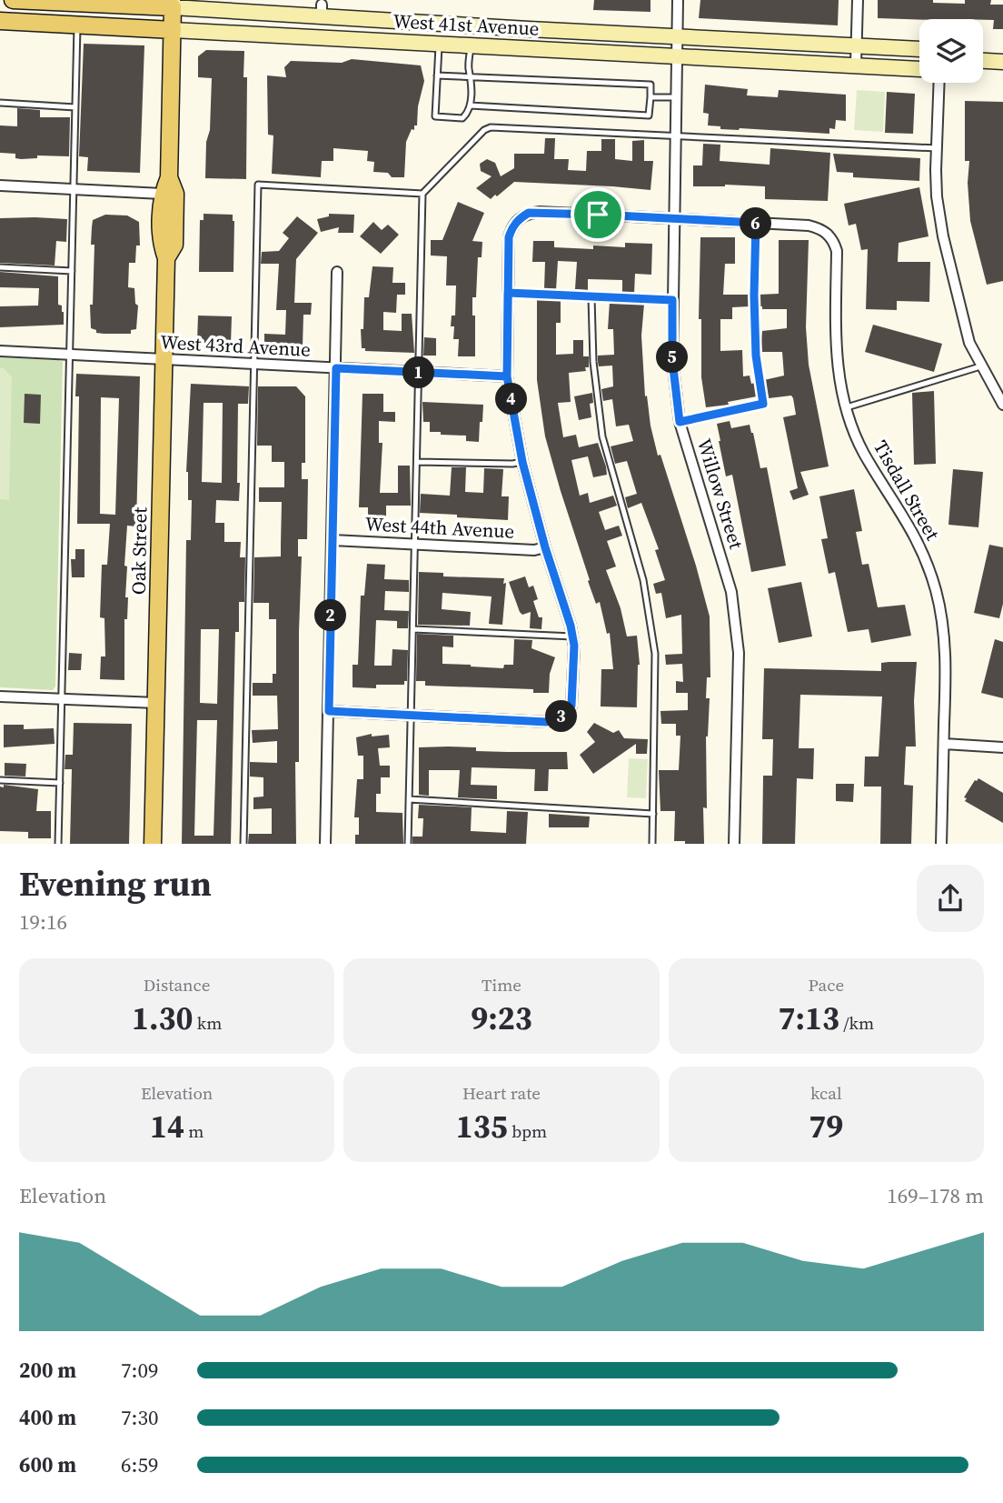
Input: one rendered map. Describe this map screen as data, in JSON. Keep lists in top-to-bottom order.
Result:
{
  "streets": {
    "main road": ["West 41st Avenue", "Oak Street"],
    "street": [
      "West 43rd Avenue",
      "Tisdall Street",
      "Willow Street",
      "West 44th Avenue"
    ]
  },
  "crossings": [
    ["West 41st Avenue", "Willow Street"],
    ["West 41st Avenue", "Oak Street"],
    ["West 43rd Avenue", "Oak Street"]
  ],
  "page": {
    "pins": [
      "6",
      "5",
      "1",
      "4",
      "2",
      "3"
    ],
    "heading": ["Evening run", "19:16"],
    "stats": [
      ["Distance", "1.30 km"],
      ["Time", "9:23"],
      ["Pace", "7:13 /km"],
      ["Elevation", "14 m"],
      ["Heart rate", "135 bpm"],
      ["kcal", "79"]
    ],
    "chart": ["Elevation", "169–178 m"],
    "list": [
      {
        "name": "200 m",
        "note": "7:09"
      },
      {
        "name": "400 m",
        "note": "7:30"
      },
      {
        "name": "600 m",
        "note": "6:59"
      }
    ]
  }
}
